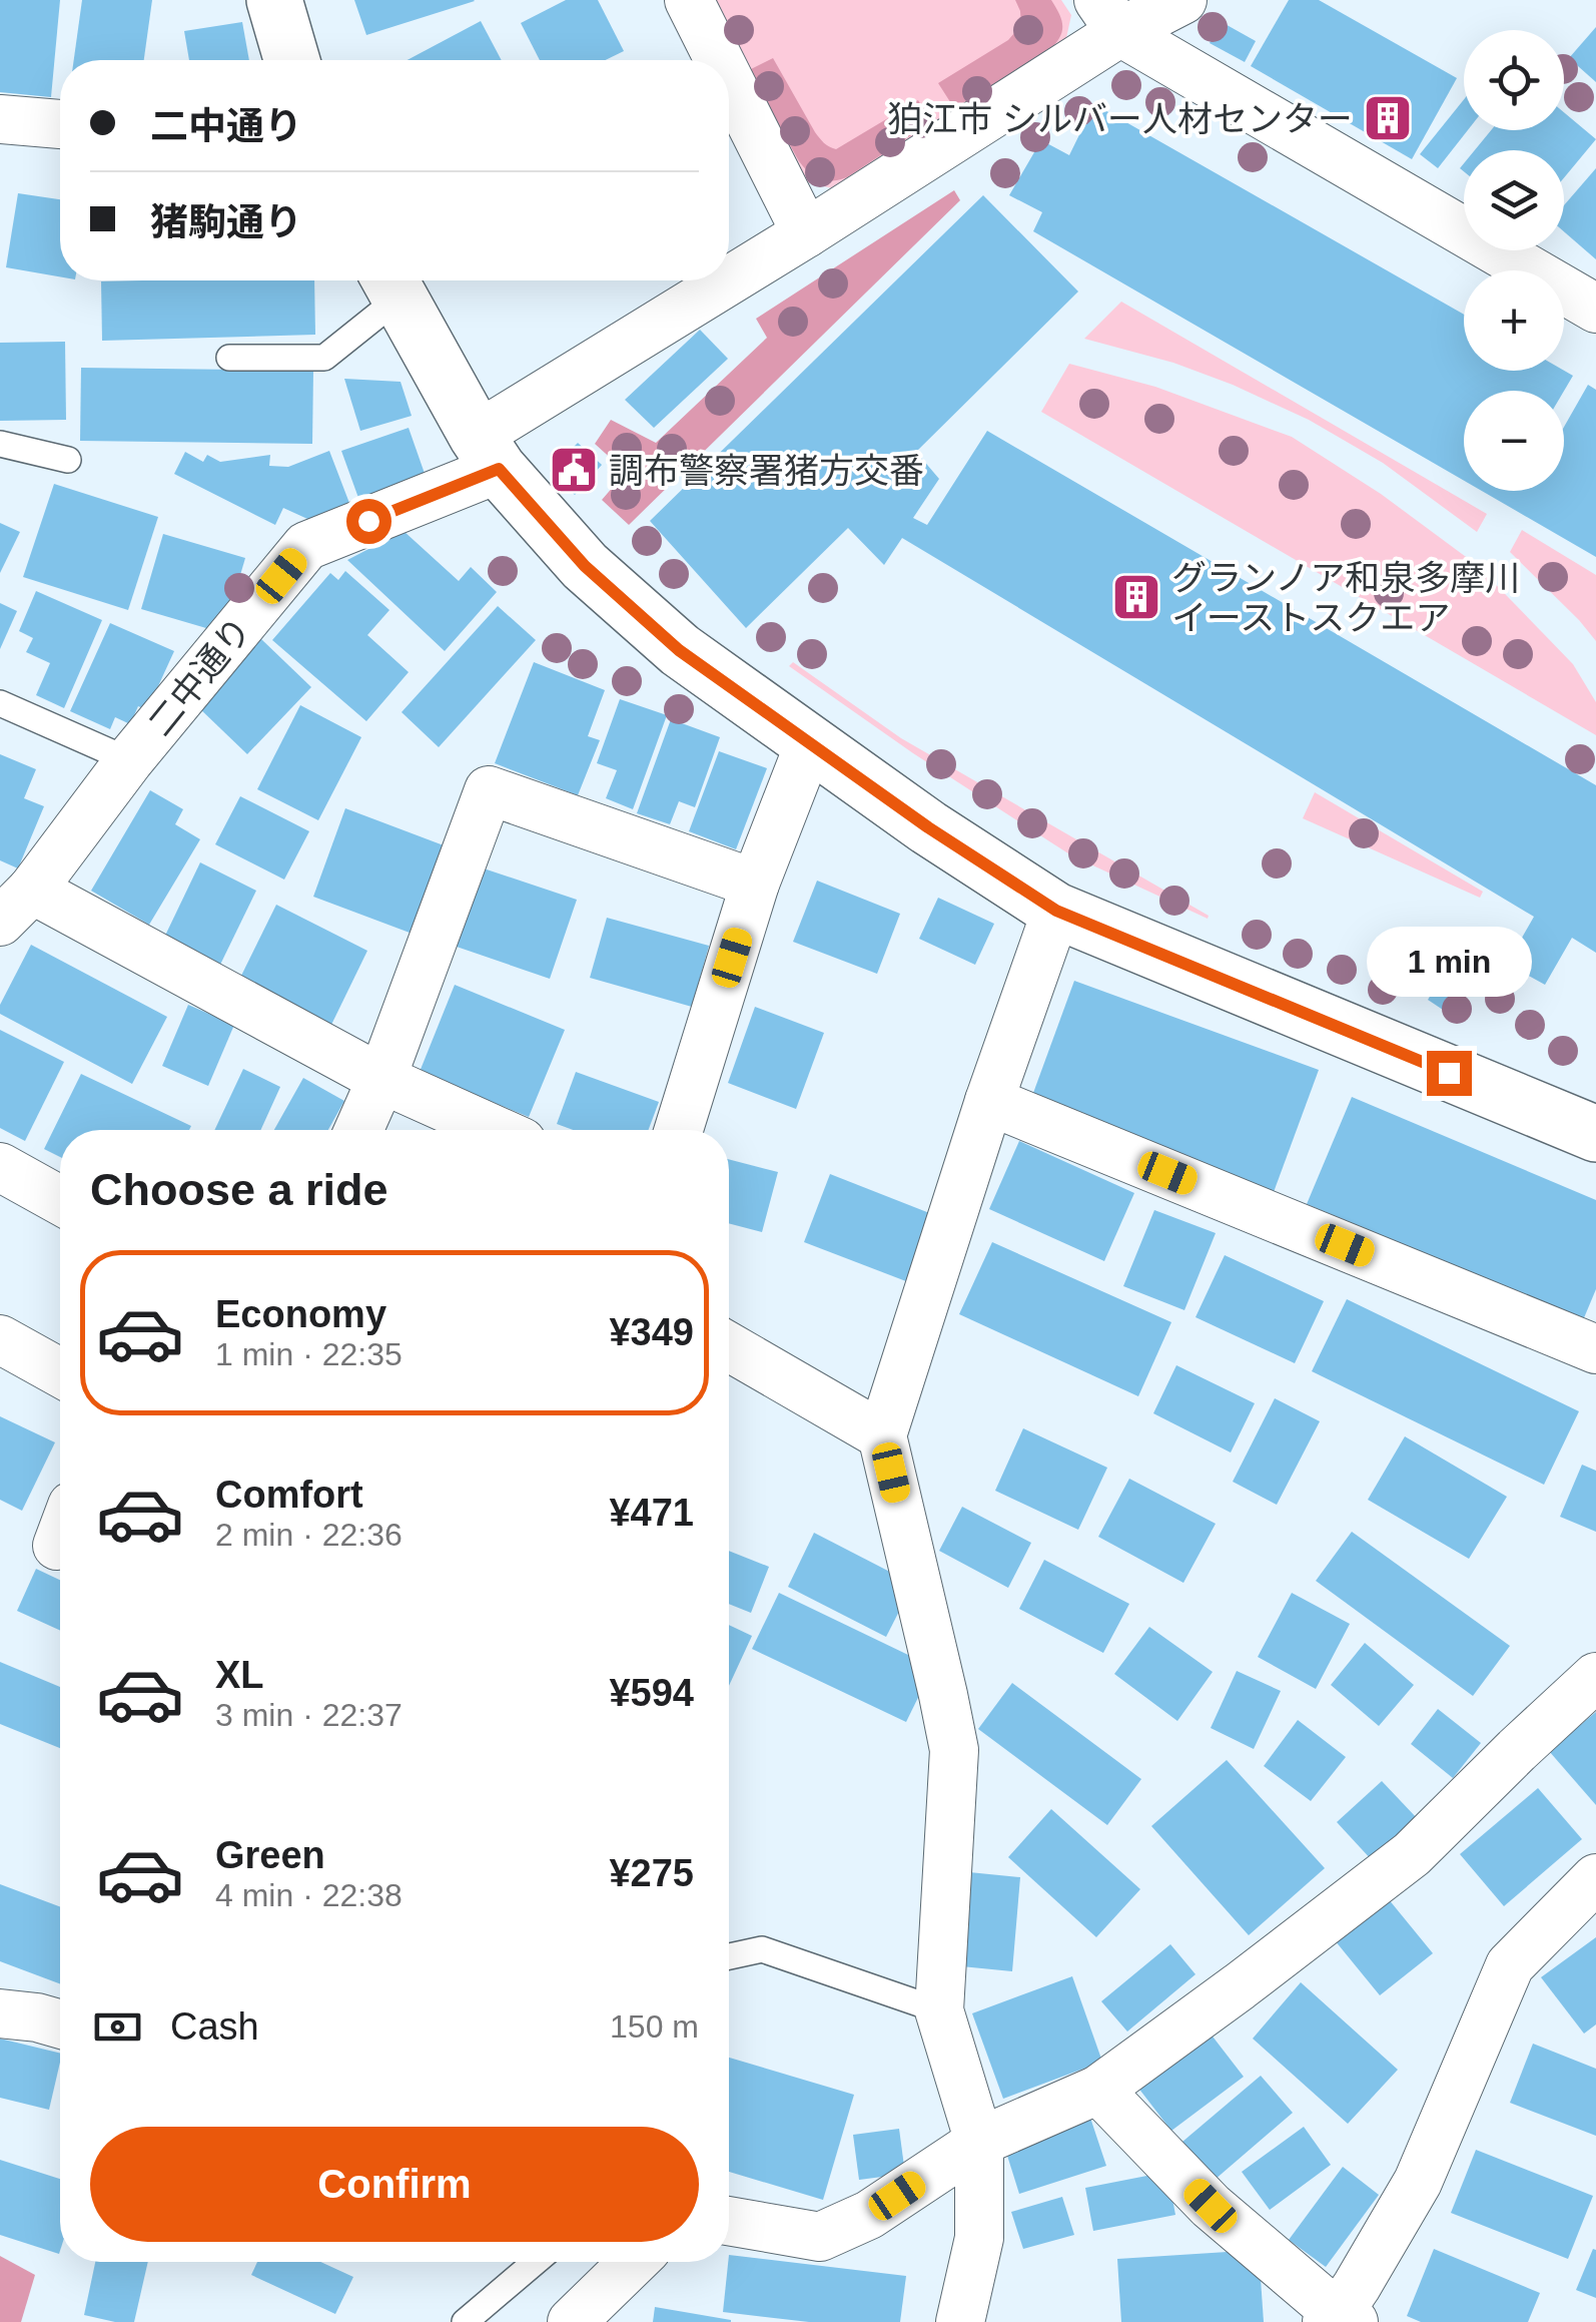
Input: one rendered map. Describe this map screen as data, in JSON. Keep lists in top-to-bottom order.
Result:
{
  "streets": {
    "street": ["二中通り"]
  },
  "places": {
    "building": ["狛江市 シルバー人材センター", "グランノア和泉多摩川 イーストスクエア"],
    "public building": ["調布警察署猪方交番"]
  },
  "page": {
    "map_buttons": ["+", "−"],
    "banner": ["二中通り", "猪駒通り"],
    "bubble": "1 min",
    "heading": "Choose a ride",
    "list": [
      {
        "name": "Economy",
        "note": "1 min · 22:35",
        "value": "¥349"
      },
      {
        "name": "Comfort",
        "note": "2 min · 22:36",
        "value": "¥471"
      },
      {
        "name": "XL",
        "note": "3 min · 22:37",
        "value": "¥594"
      },
      {
        "name": "Green",
        "note": "4 min · 22:38",
        "value": "¥275"
      }
    ],
    "pay": ["Cash", "150 m"],
    "buttons": "Confirm"
  }
}
